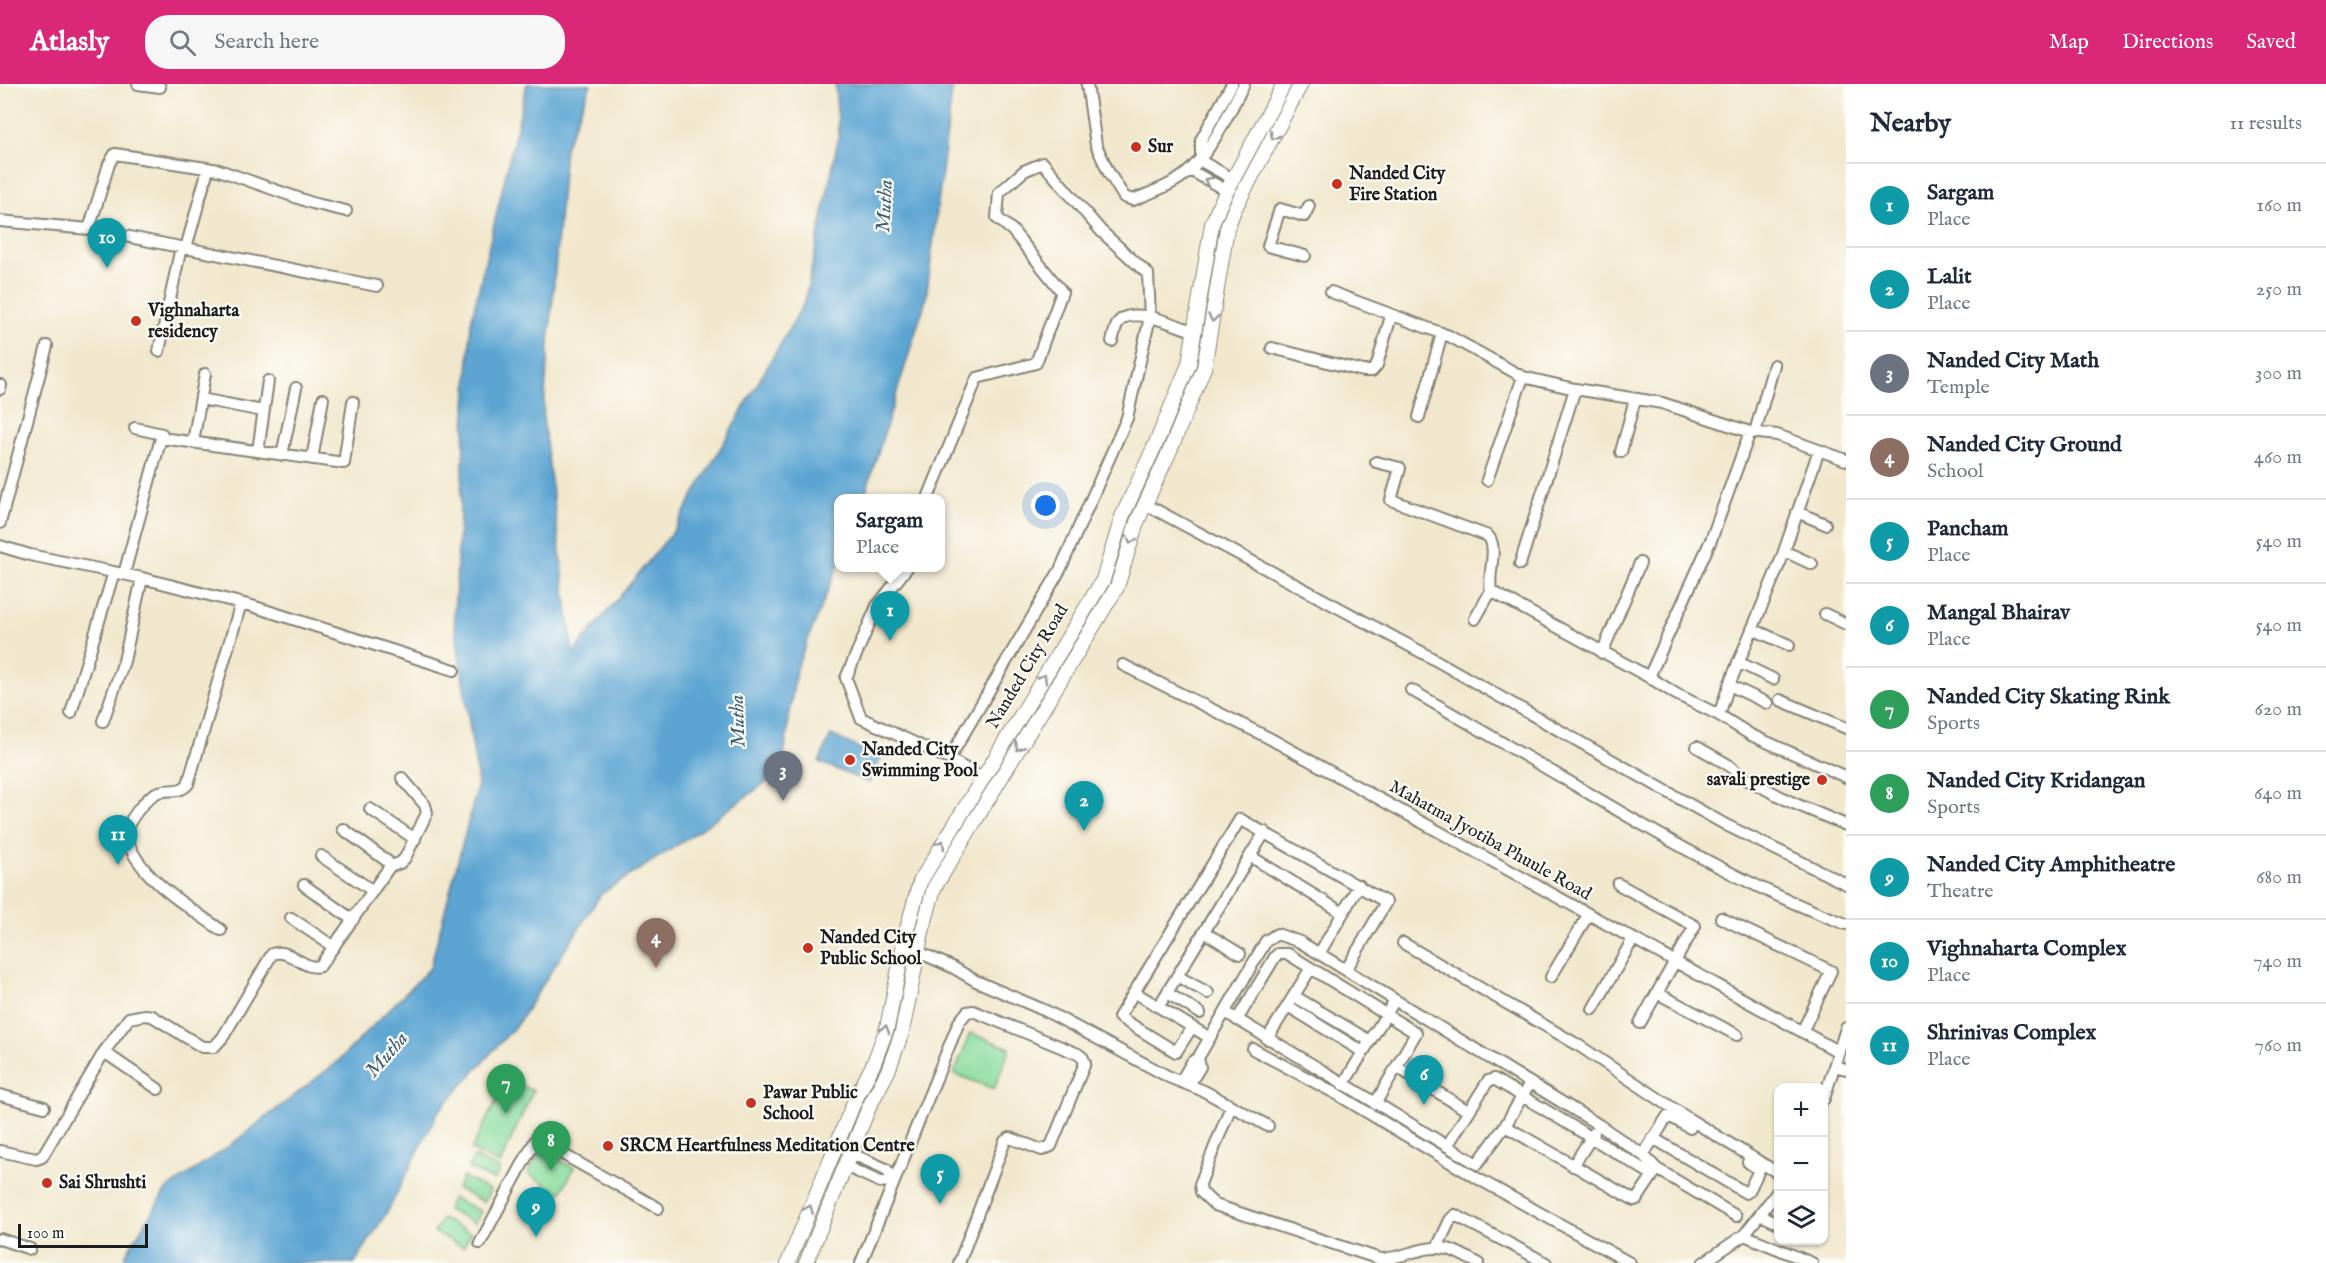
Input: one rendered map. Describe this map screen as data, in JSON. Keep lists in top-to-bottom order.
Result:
{
  "streets": {
    "street": ["Nanded City Road", "Mahatma Jyotiba Phuule Road"]
  },
  "water": ["Mutha"],
  "places": [
    "Sur",
    "Nanded City Fire Station",
    "Vighnaharta residency",
    "Nanded City Swimming Pool",
    "savali prestige",
    "Nanded City Public School",
    "Pawar Public School",
    "SRCM Heartfulness Meditation Centre",
    "Sai Shrushti"
  ],
  "scale_bar": "100 m",
  "page": {
    "header": "Atlasly",
    "search": "Search here",
    "nav": ["Map", "Directions", "Saved"],
    "heading": ["Nearby", "11 results"],
    "list": [
      {
        "mark": "1",
        "name": "Sargam",
        "note": "Place",
        "value": "160 m"
      },
      {
        "mark": "2",
        "name": "Lalit",
        "note": "Place",
        "value": "250 m"
      },
      {
        "mark": "3",
        "name": "Nanded City Math",
        "note": "Temple",
        "value": "300 m"
      },
      {
        "mark": "4",
        "name": "Nanded City Ground",
        "note": "School",
        "value": "460 m"
      },
      {
        "mark": "5",
        "name": "Pancham",
        "note": "Place",
        "value": "540 m"
      },
      {
        "mark": "6",
        "name": "Mangal Bhairav",
        "note": "Place",
        "value": "540 m"
      },
      {
        "mark": "7",
        "name": "Nanded City Skating Rink",
        "note": "Sports",
        "value": "620 m"
      },
      {
        "mark": "8",
        "name": "Nanded City Kridangan",
        "note": "Sports",
        "value": "640 m"
      },
      {
        "mark": "9",
        "name": "Nanded City Amphitheatre",
        "note": "Theatre",
        "value": "680 m"
      },
      {
        "mark": "10",
        "name": "Vighnaharta Complex",
        "note": "Place",
        "value": "740 m"
      },
      {
        "mark": "11",
        "name": "Shrinivas Complex",
        "note": "Place",
        "value": "760 m"
      }
    ],
    "pins": [
      "10",
      "1",
      "3",
      "2",
      "11",
      "4",
      "6",
      "7",
      "8",
      "5",
      "9"
    ],
    "popup": ["Sargam", "Place"],
    "map_buttons": ["+", "−"],
    "scale": "100 m"
  }
}
